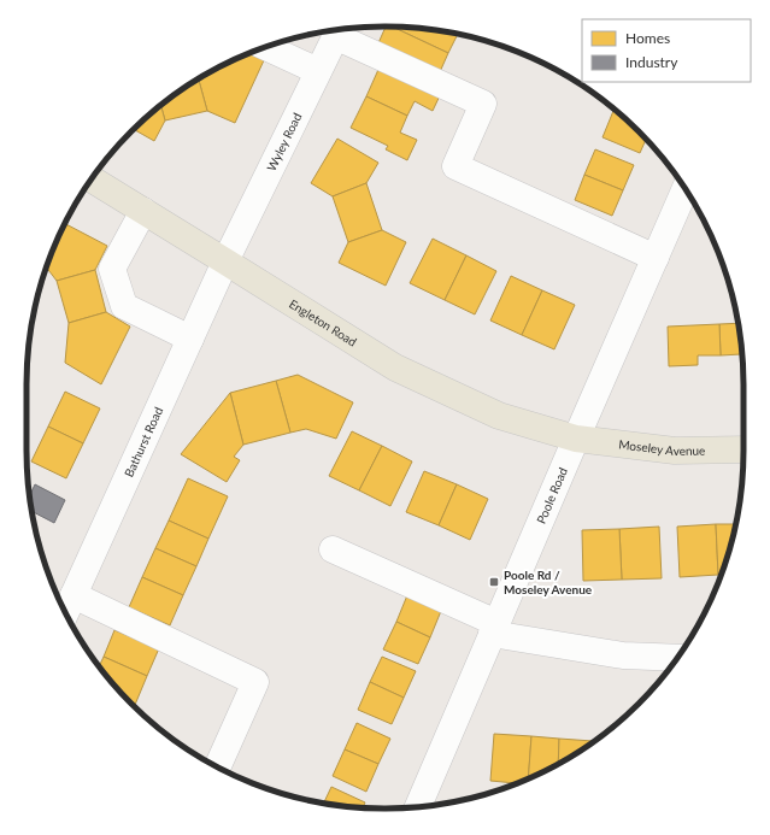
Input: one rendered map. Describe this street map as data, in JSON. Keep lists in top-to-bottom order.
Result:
{
  "streets": {
    "main road": ["Engleton Road", "Moseley Avenue"],
    "street": ["Wyley Road", "Bathurst Road", "Poole Road"]
  },
  "crossings": [
    ["Wyley Road", "Engleton Road"],
    ["Wyley Road", "Bathurst Road"],
    ["Engleton Road", "Bathurst Road"],
    ["Engleton Road", "Moseley Avenue"],
    ["Engleton Road", "Poole Road"],
    ["Moseley Avenue", "Poole Road"]
  ],
  "places": {
    "transit": ["Poole Rd / Moseley Avenue"]
  },
  "legend": ["Homes", "Industry"]
}
